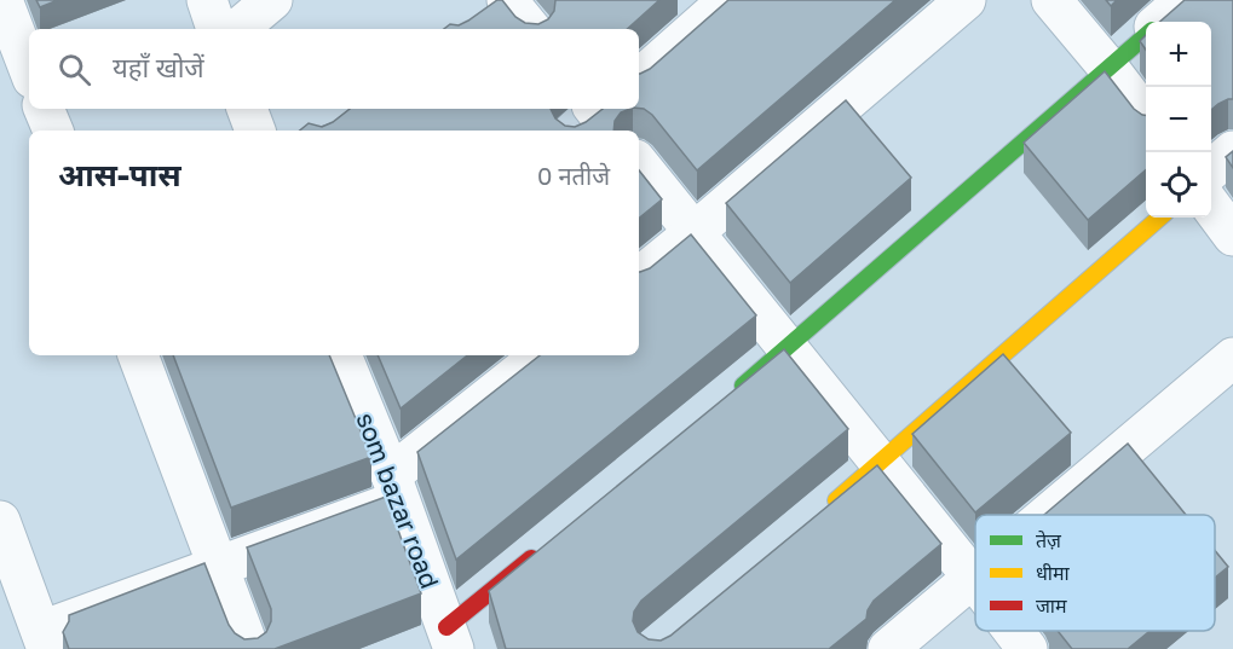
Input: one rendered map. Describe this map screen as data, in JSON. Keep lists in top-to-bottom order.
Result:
{
  "streets": {
    "street": ["som bazar road"]
  },
  "legend": ["तेज़", "धीमा", "जाम"],
  "page": {
    "map_buttons": ["+", "−"],
    "search": "यहाँ खोजें",
    "heading": ["आस-पास", "0 नतीजे"]
  }
}
